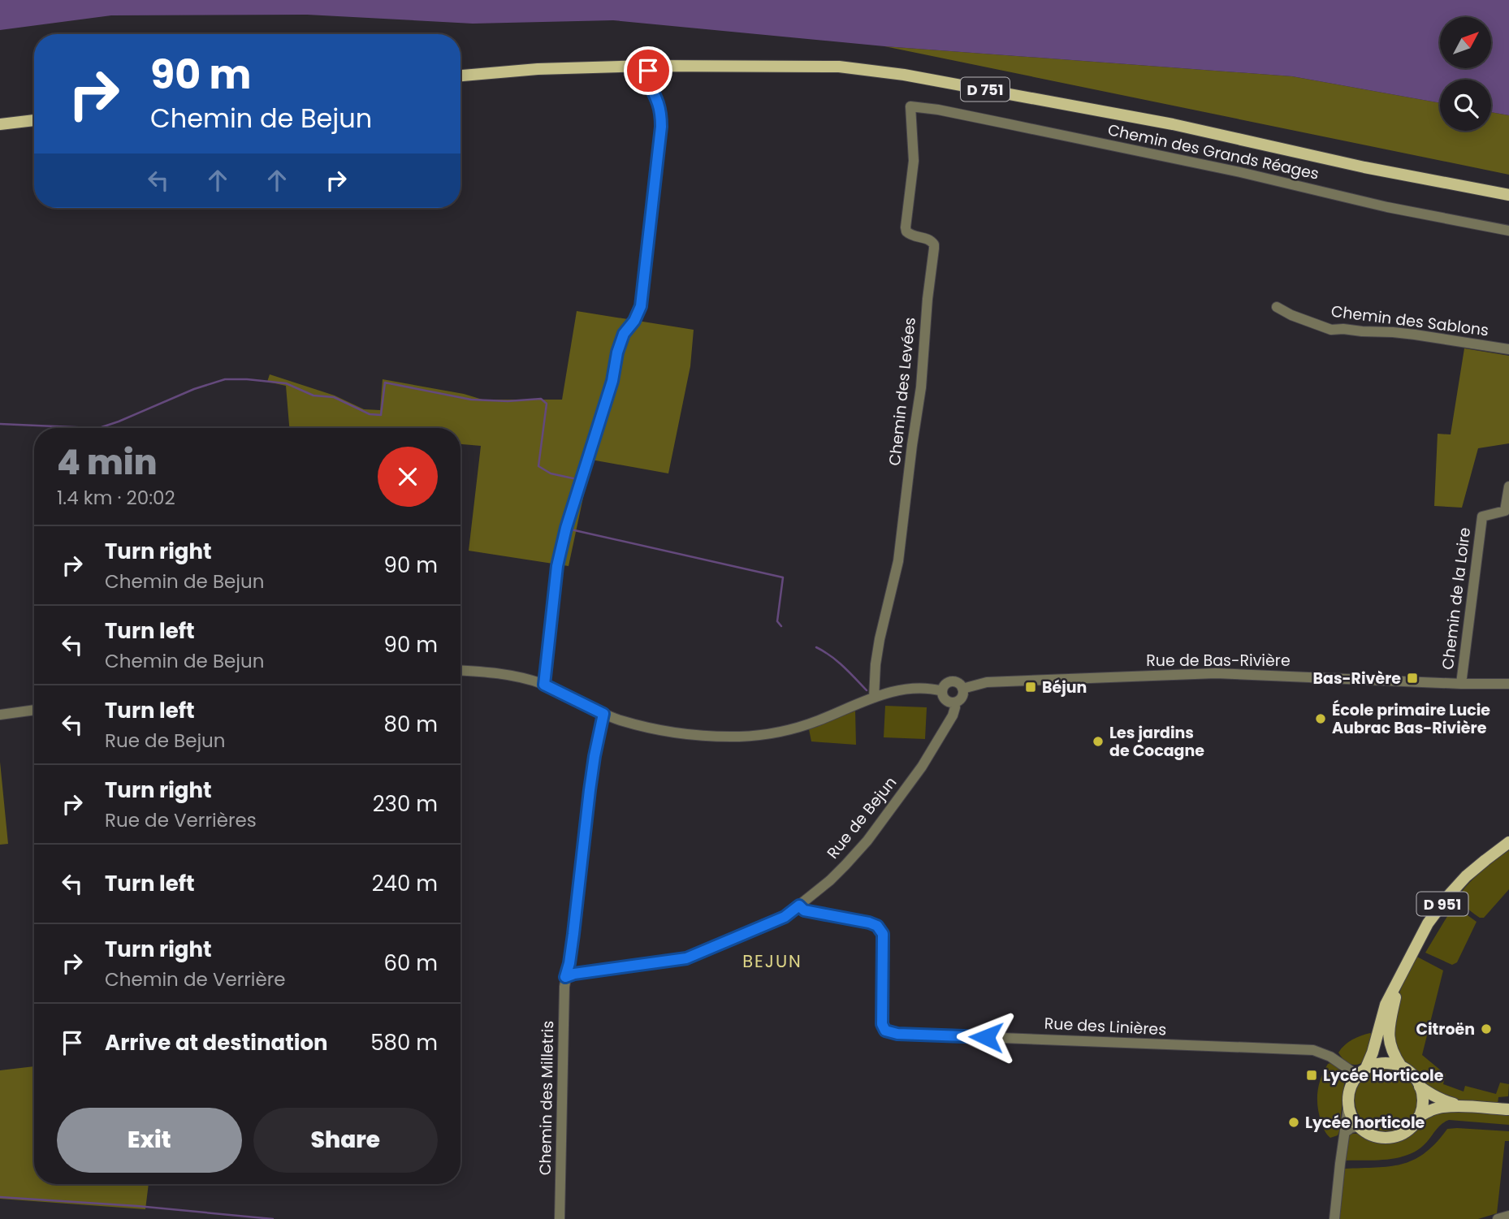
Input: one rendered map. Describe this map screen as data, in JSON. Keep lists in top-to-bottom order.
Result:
{
  "streets": {
    "main road": ["D 751", "D 951"],
    "street": [
      "Chemin des Grands Réages",
      "Chemin des Sablons",
      "Chemin des Levées",
      "Chemin de la Loire",
      "Rue de Bas-Rivière",
      "Rue de Bejun",
      "Rue des Linières",
      "Chemin des Milletris"
    ]
  },
  "crossings": [
    ["Chemin des Grands Réages", "Chemin des Levées"],
    ["Chemin de la Loire", "Rue de Bas-Rivière"],
    ["Rue de Bas-Rivière", "Rue de Bejun"],
    ["Rue de Bejun", "Rue des Linières"],
    ["Rue de Bejun", "Chemin des Milletris"],
    ["D 951", "Rue des Linières"]
  ],
  "districts": ["BEJUN"],
  "places": {
    "transit": ["Bas-Rivère", "Béjun", "Lycée Horticole"],
    "other": [
      "École primaire Lucie Aubrac Bas-Rivière",
      "Les jardins de Cocagne",
      "Citroën",
      "Lycée horticole"
    ]
  },
  "north": "top right",
  "page": {
    "turn": ["90 m", "Chemin de Bejun"],
    "heading": ["4 min", "1.4 km · 20:02"],
    "list": [
      {
        "name": "Turn right",
        "note": "Chemin de Bejun",
        "value": "90 m"
      },
      {
        "name": "Turn left",
        "note": "Chemin de Bejun",
        "value": "90 m"
      },
      {
        "name": "Turn left",
        "note": "Rue de Bejun",
        "value": "80 m"
      },
      {
        "name": "Turn right",
        "note": "Rue de Verrières",
        "value": "230 m"
      },
      {
        "name": "Turn left",
        "value": "240 m"
      },
      {
        "name": "Turn right",
        "note": "Chemin de Verrière",
        "value": "60 m"
      },
      {
        "name": "Arrive at destination",
        "value": "580 m"
      }
    ],
    "buttons": ["Exit", "Share"]
  }
}
